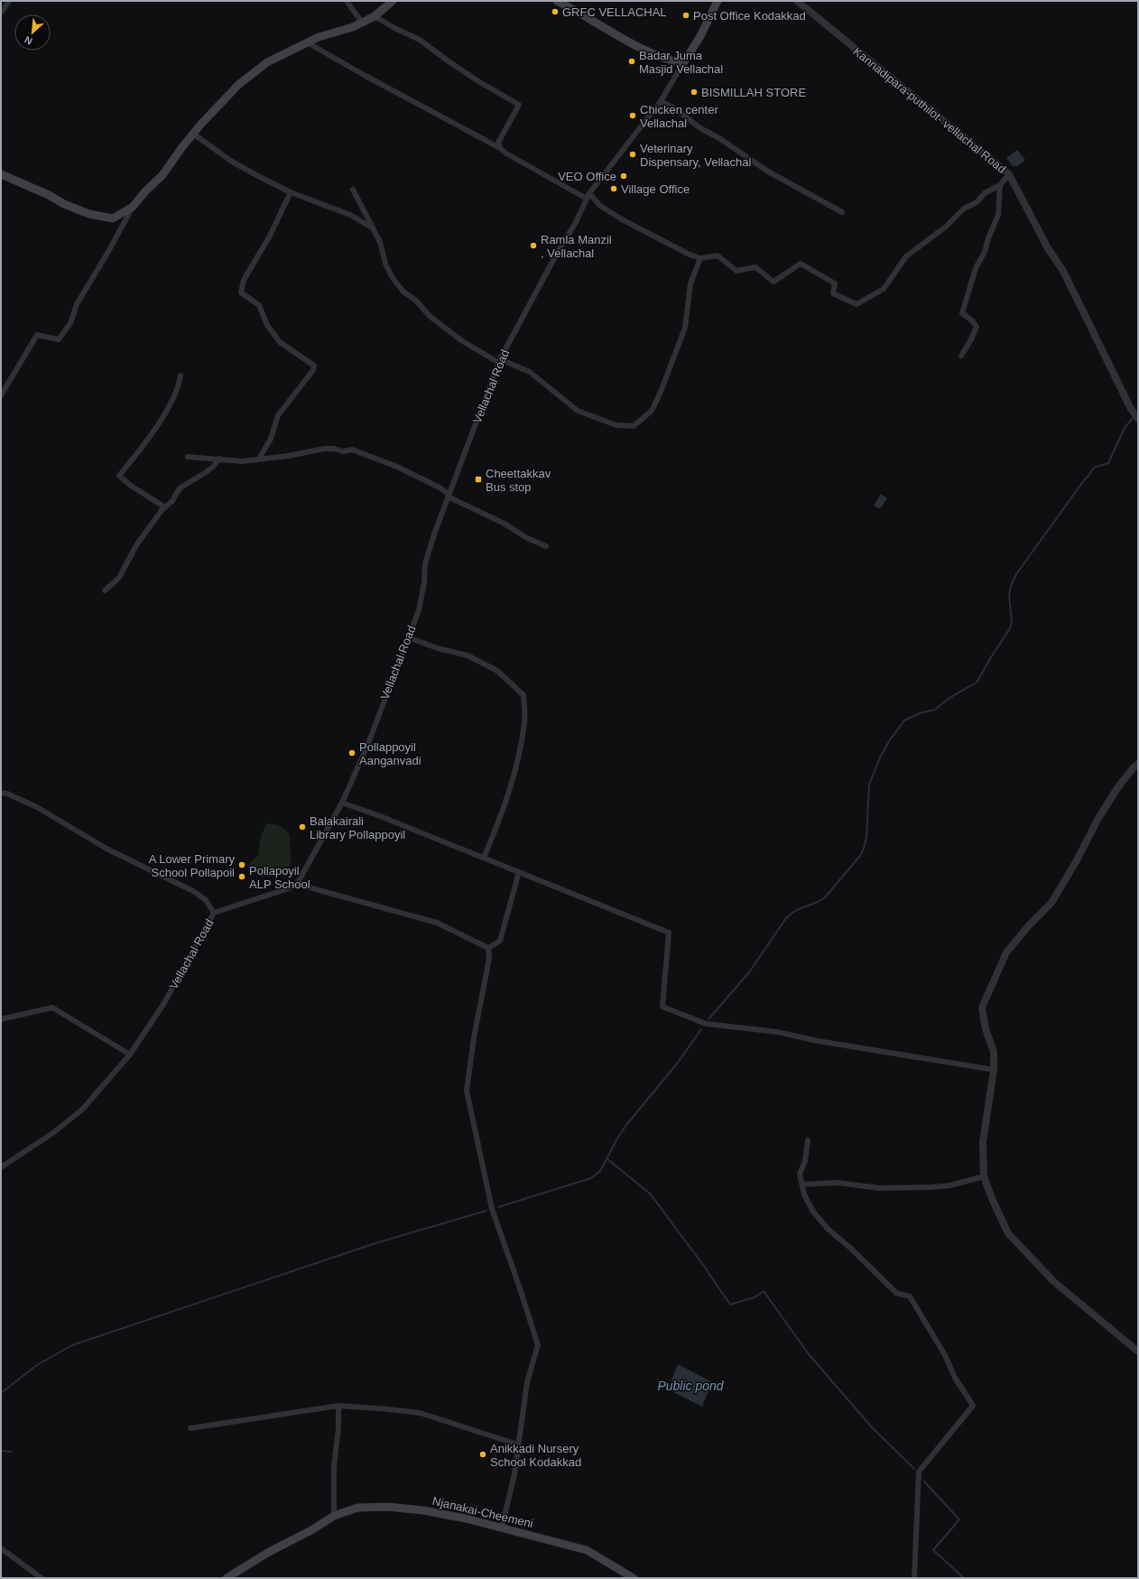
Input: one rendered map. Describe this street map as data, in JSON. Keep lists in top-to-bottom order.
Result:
{
  "streets": {
    "main road": ["Njanakai-Cheemeni"],
    "street": ["Kannadipara-puthilot- vellachal Road", "Vellachal Road"]
  },
  "water": ["Public pond"],
  "places": {
    "other": [
      "GRFC VELLACHAL",
      "Post Office Kodakkad",
      "Badar Juma Masjid Vellachal",
      "BISMILLAH STORE",
      "Chicken center Vellachal",
      "Veterinary Dispensary, Vellachal",
      "VEO Office",
      "Village Office",
      "Ramla Manzil , Vellachal",
      "Pollappoyil Aanganvadi",
      "Balakairali Library Pollappoyil",
      "A Lower Primary School Pollapoil",
      "Pollapoyil ALP School",
      "Anikkadi Nursery School Kodakkad"
    ],
    "transit": ["Cheettakkav Bus stop"]
  },
  "north": "bottom left"
}
